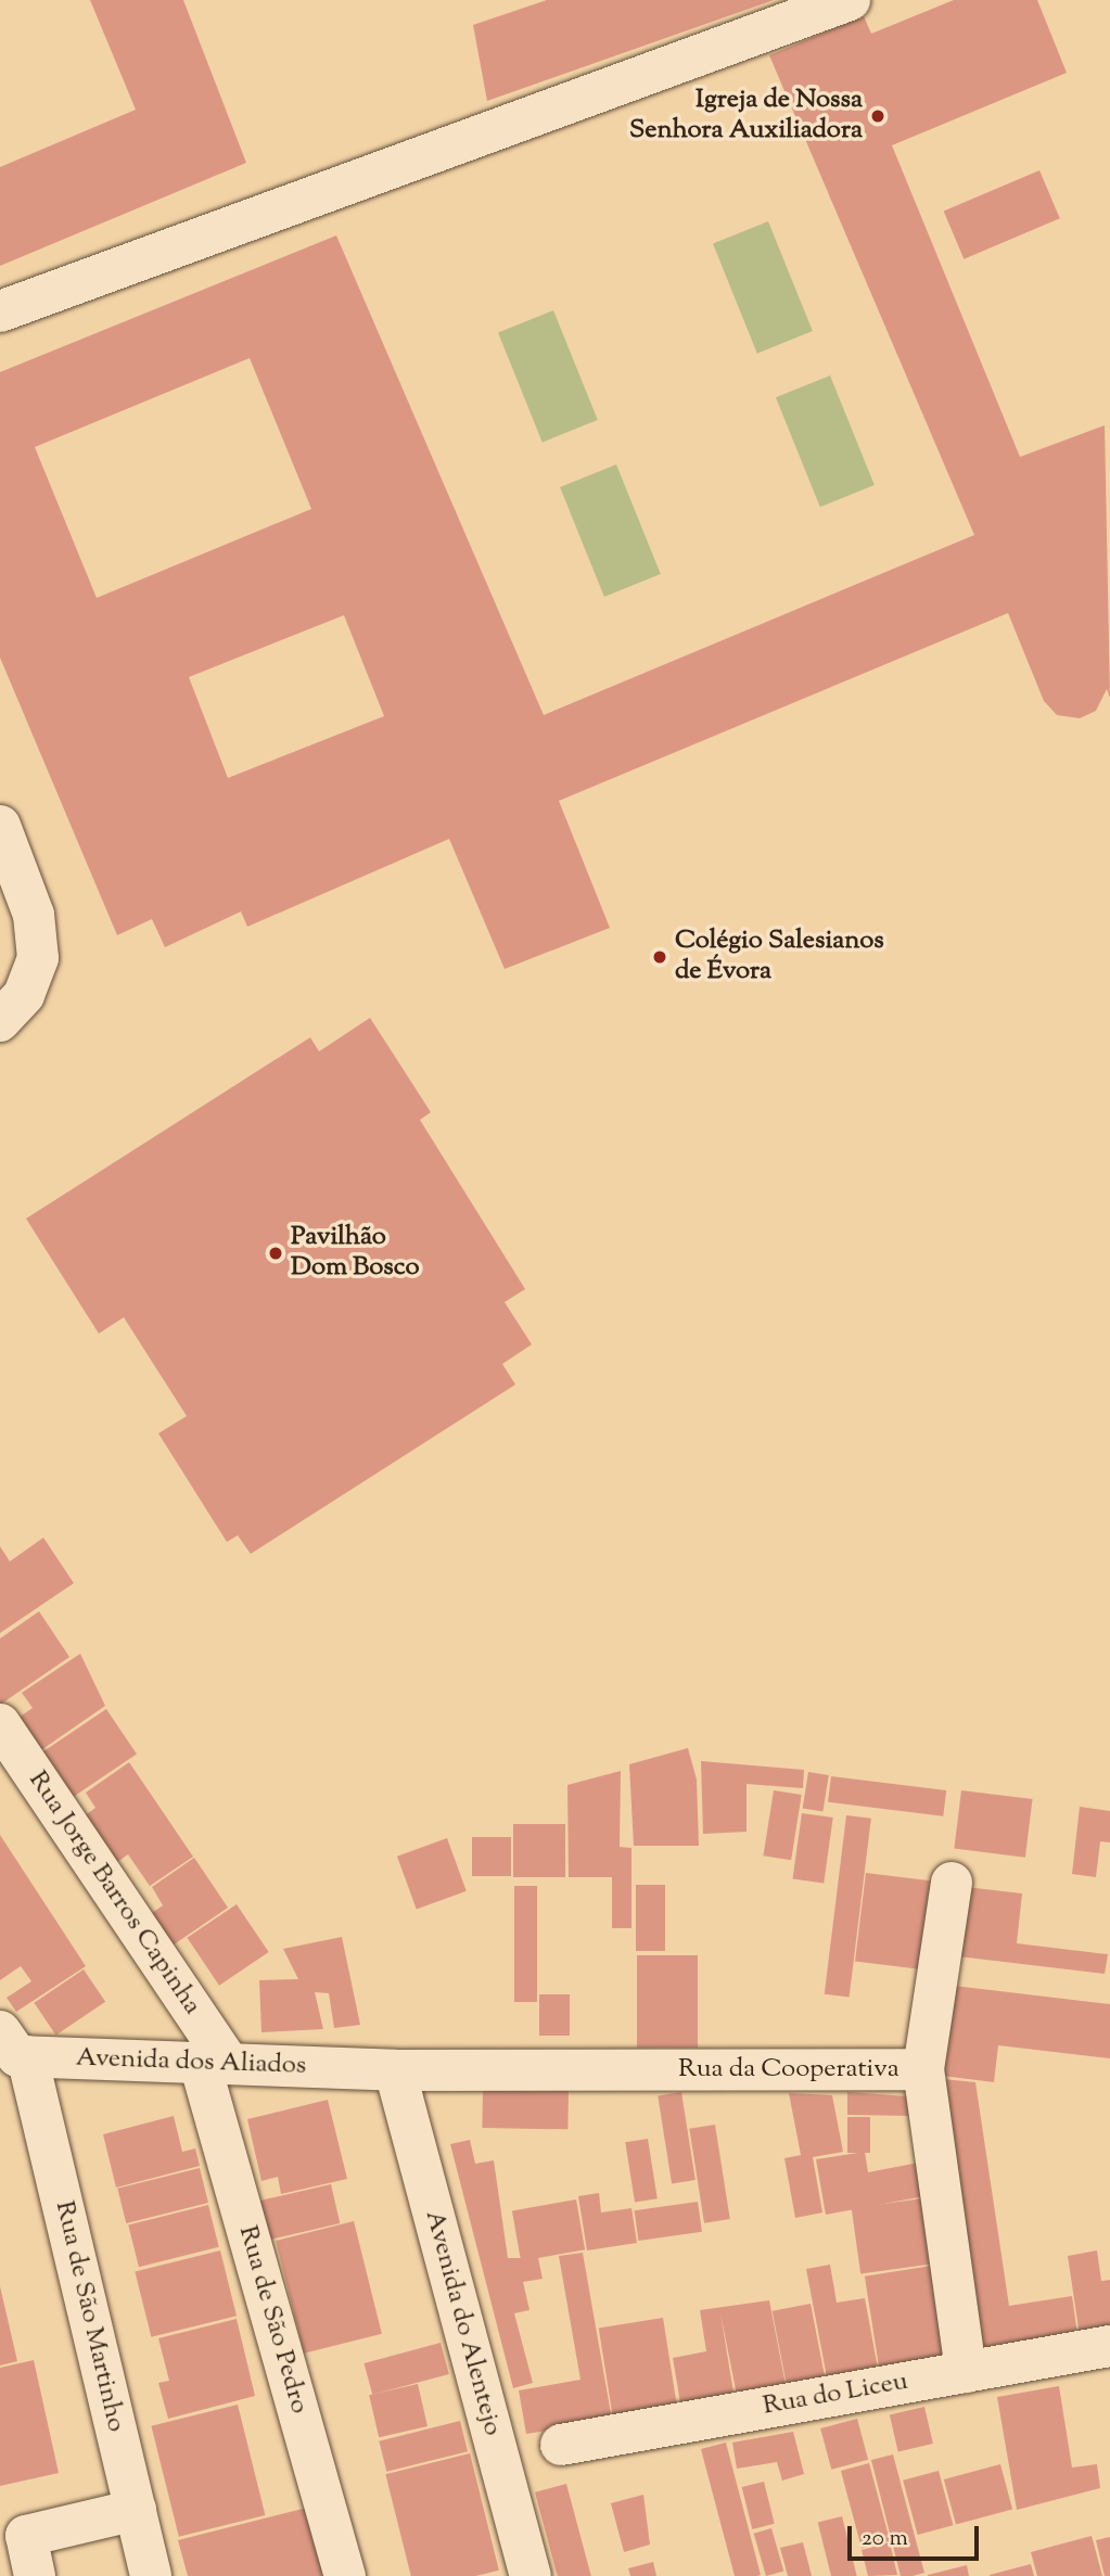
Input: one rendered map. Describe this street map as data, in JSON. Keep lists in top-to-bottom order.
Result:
{
  "streets": {
    "street": [
      "Rua Jorge Barros Capinha",
      "Avenida dos Aliados",
      "Rua da Cooperativa",
      "Rua de São Martinho",
      "Rua de São Pedro",
      "Avenida do Alentejo",
      "Rua do Liceu"
    ]
  },
  "crossings": [
    ["Rua Jorge Barros Capinha", "Avenida dos Aliados"],
    ["Rua Jorge Barros Capinha", "Rua de São Pedro"],
    ["Avenida dos Aliados", "Rua da Cooperativa"],
    ["Avenida dos Aliados", "Rua de São Martinho"],
    ["Avenida dos Aliados", "Rua de São Pedro"],
    ["Avenida dos Aliados", "Avenida do Alentejo"],
    ["Rua da Cooperativa", "Avenida do Alentejo"],
    ["Rua da Cooperativa", "Rua do Liceu"]
  ],
  "places": ["Igreja de Nossa Senhora Auxiliadora", "Colégio Salesianos de Évora", "Pavilhão Dom Bosco"],
  "scale_bar": "20 m"
}
